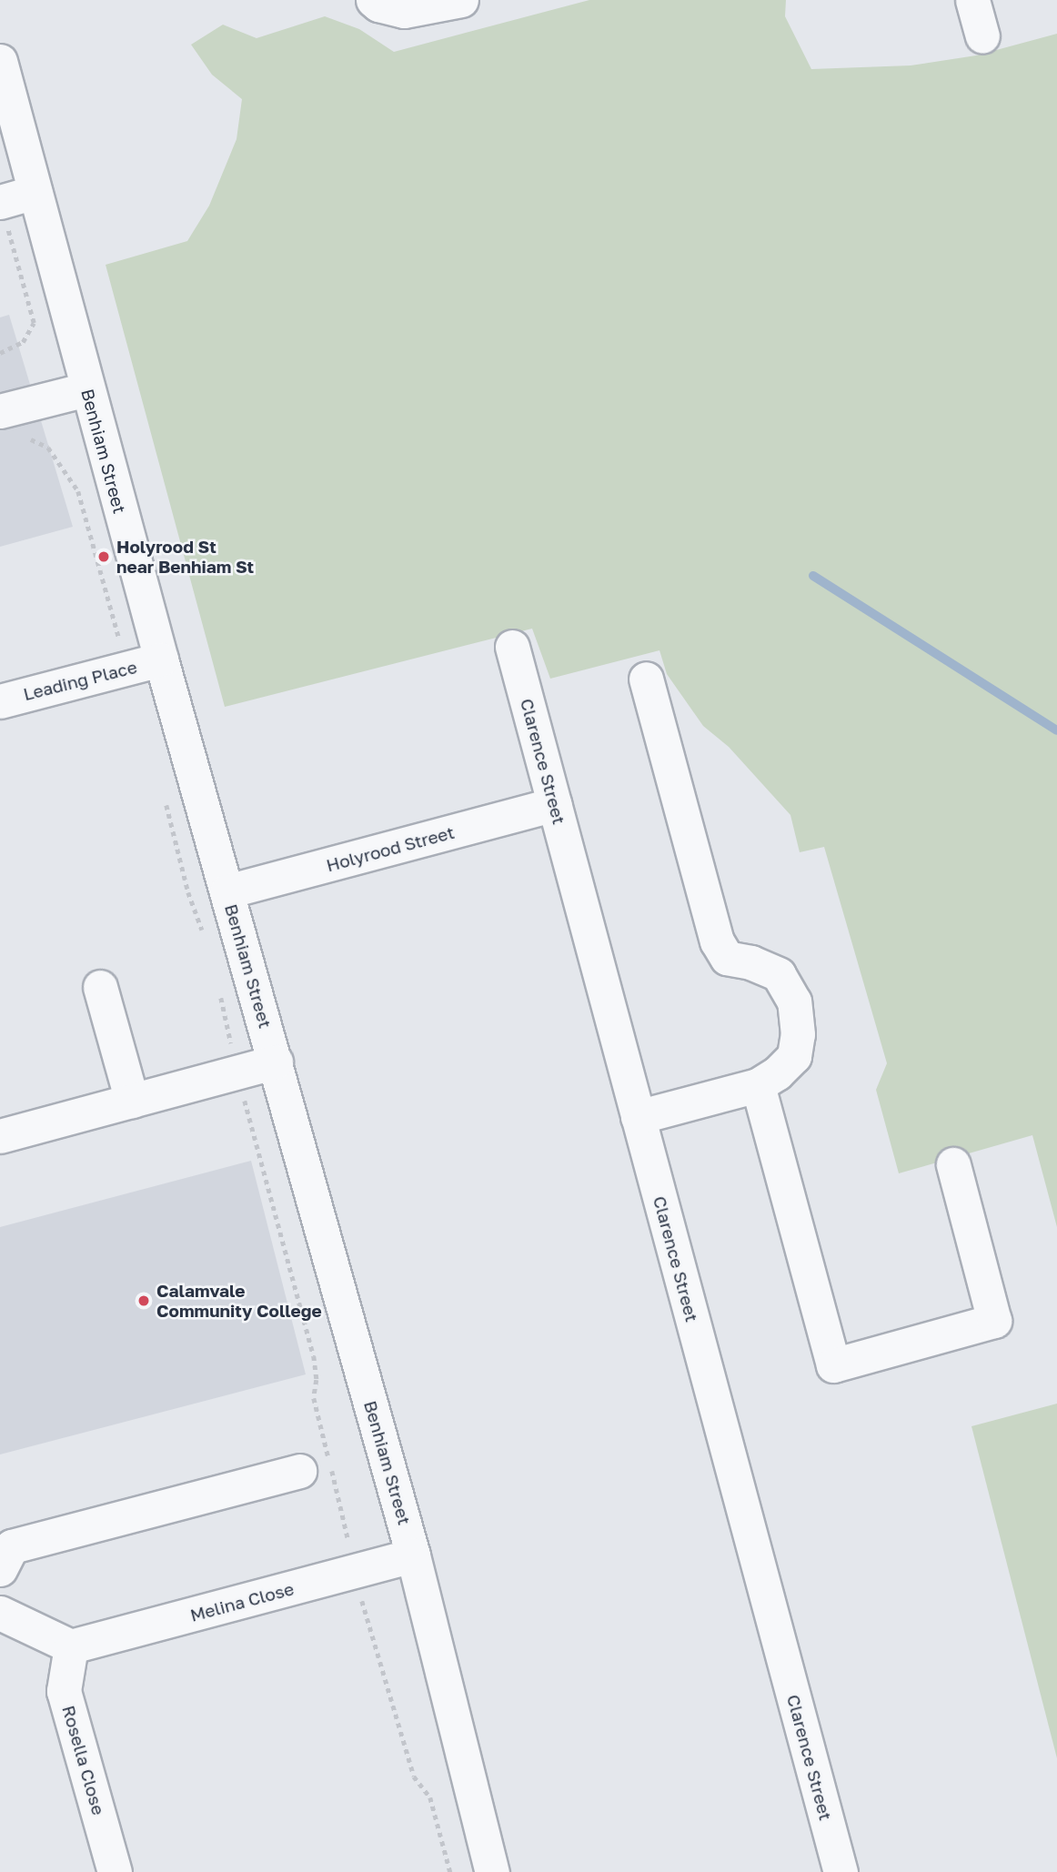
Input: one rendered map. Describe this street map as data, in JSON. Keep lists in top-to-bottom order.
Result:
{
  "streets": {
    "street": [
      "Benhiam Street",
      "Leading Place",
      "Clarence Street",
      "Holyrood Street",
      "Melina Close",
      "Rosella Close"
    ]
  },
  "crossings": [
    ["Benhiam Street", "Leading Place"],
    ["Benhiam Street", "Holyrood Street"],
    ["Benhiam Street", "Melina Close"],
    ["Clarence Street", "Holyrood Street"],
    ["Melina Close", "Rosella Close"]
  ],
  "places": ["Holyrood St near Benhiam St", "Calamvale Community College"]
}
